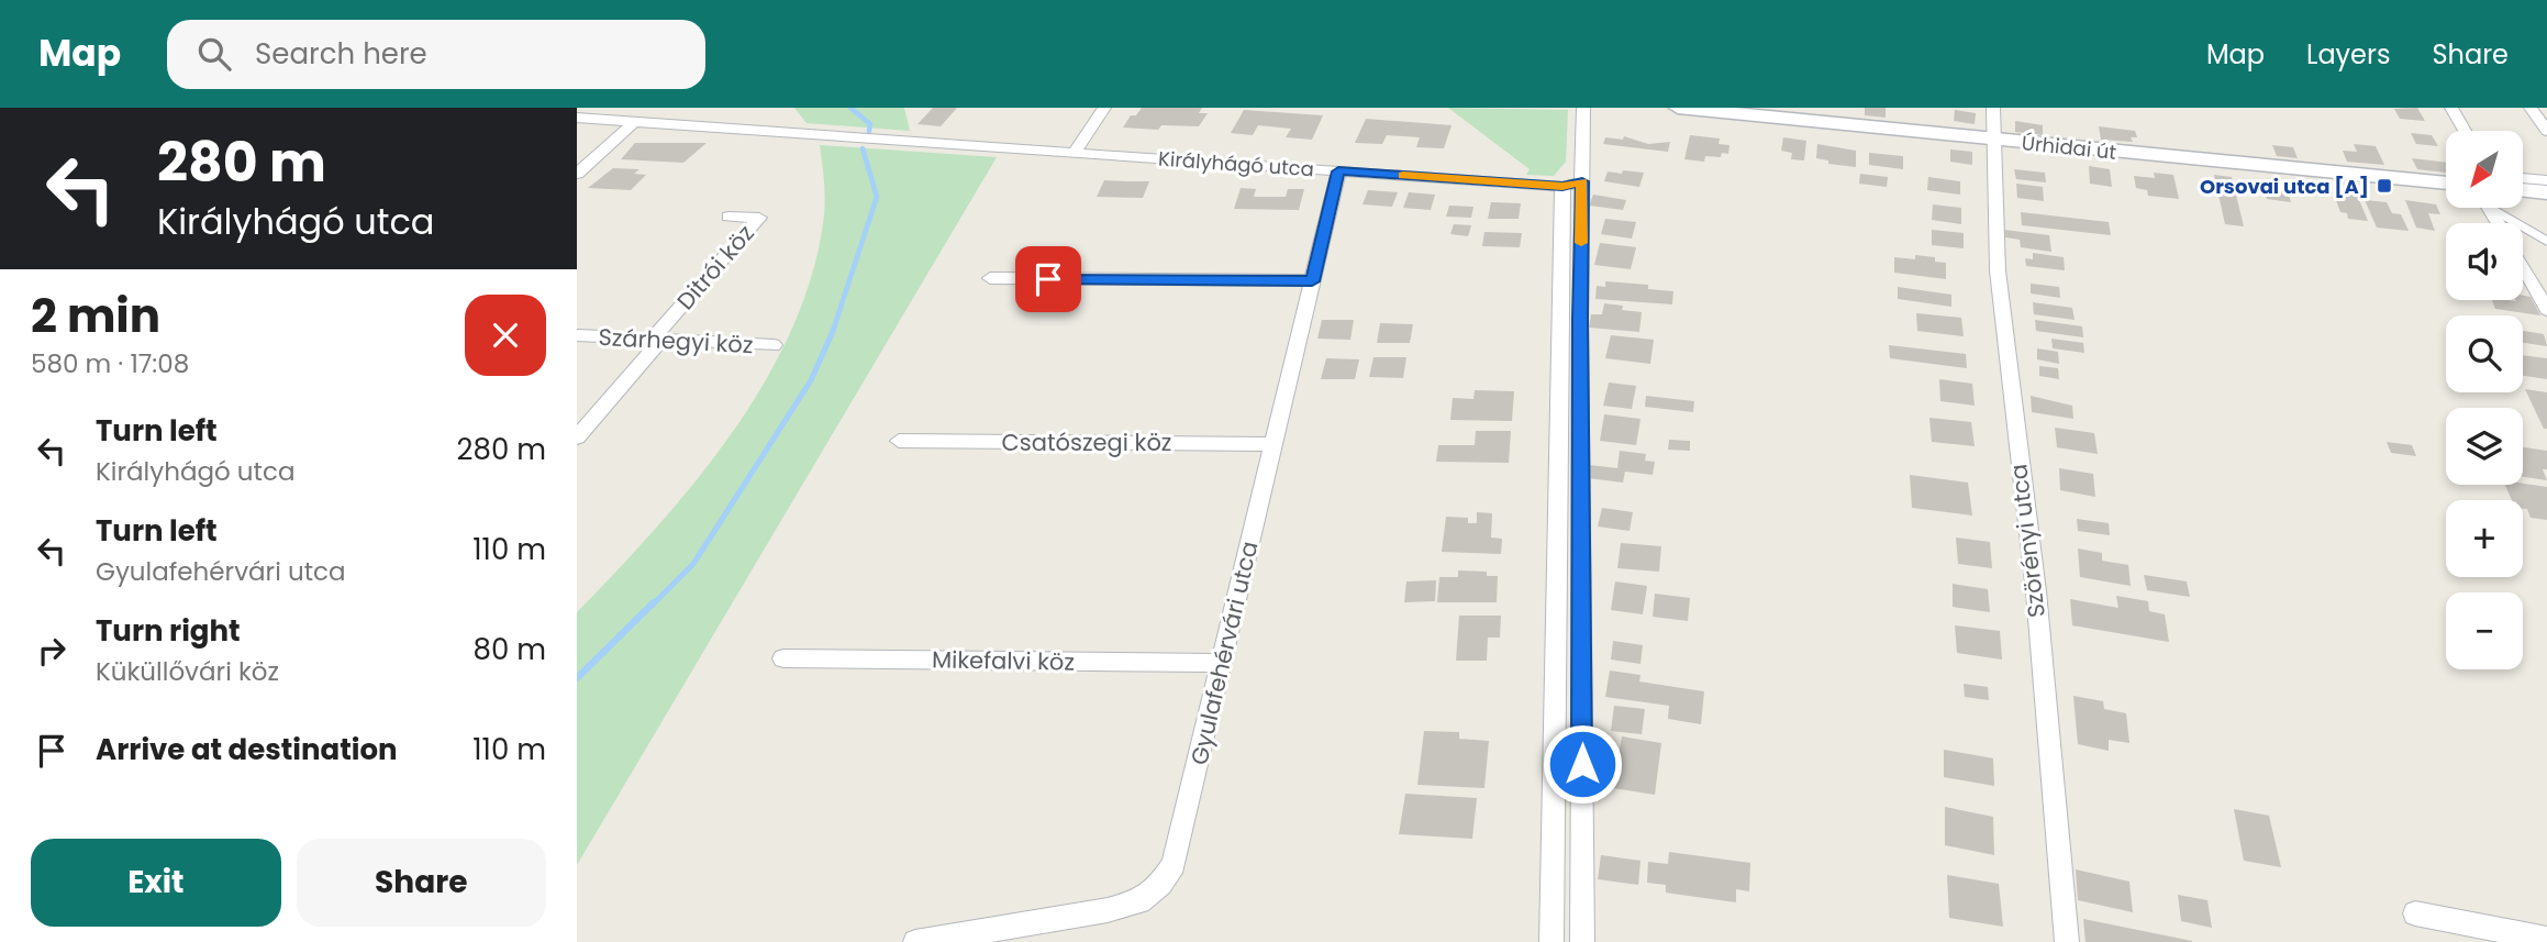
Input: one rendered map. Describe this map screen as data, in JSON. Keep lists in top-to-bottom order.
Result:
{
  "streets": {
    "main road": ["Úrhidai út"],
    "street": [
      "Királyhágó utca",
      "Ditrói köz",
      "Szárhegyi köz",
      "Csatószegi köz",
      "Szörényi utca",
      "Gyulafehérvári utca",
      "Mikefalvi köz"
    ]
  },
  "crossings": [
    ["Úrhidai út", "Szörényi utca"],
    ["Királyhágó utca", "Gyulafehérvári utca"],
    ["Ditrói köz", "Szárhegyi köz"],
    ["Csatószegi köz", "Gyulafehérvári utca"],
    ["Gyulafehérvári utca", "Mikefalvi köz"]
  ],
  "places": {
    "transit": ["Orsovai utca [A]"]
  },
  "north": "bottom left",
  "page": {
    "header": "Map",
    "search": "Search here",
    "nav": ["Map", "Layers", "Share"],
    "turn": ["280 m", "Királyhágó utca"],
    "map_buttons": ["+", "−"],
    "heading": ["2 min", "580 m · 17:08"],
    "list": [
      {
        "name": "Turn left",
        "note": "Királyhágó utca",
        "value": "280 m"
      },
      {
        "name": "Turn left",
        "note": "Gyulafehérvári utca",
        "value": "110 m"
      },
      {
        "name": "Turn right",
        "note": "Küküllővári köz",
        "value": "80 m"
      },
      {
        "name": "Arrive at destination",
        "value": "110 m"
      }
    ],
    "buttons": ["Exit", "Share"]
  }
}
